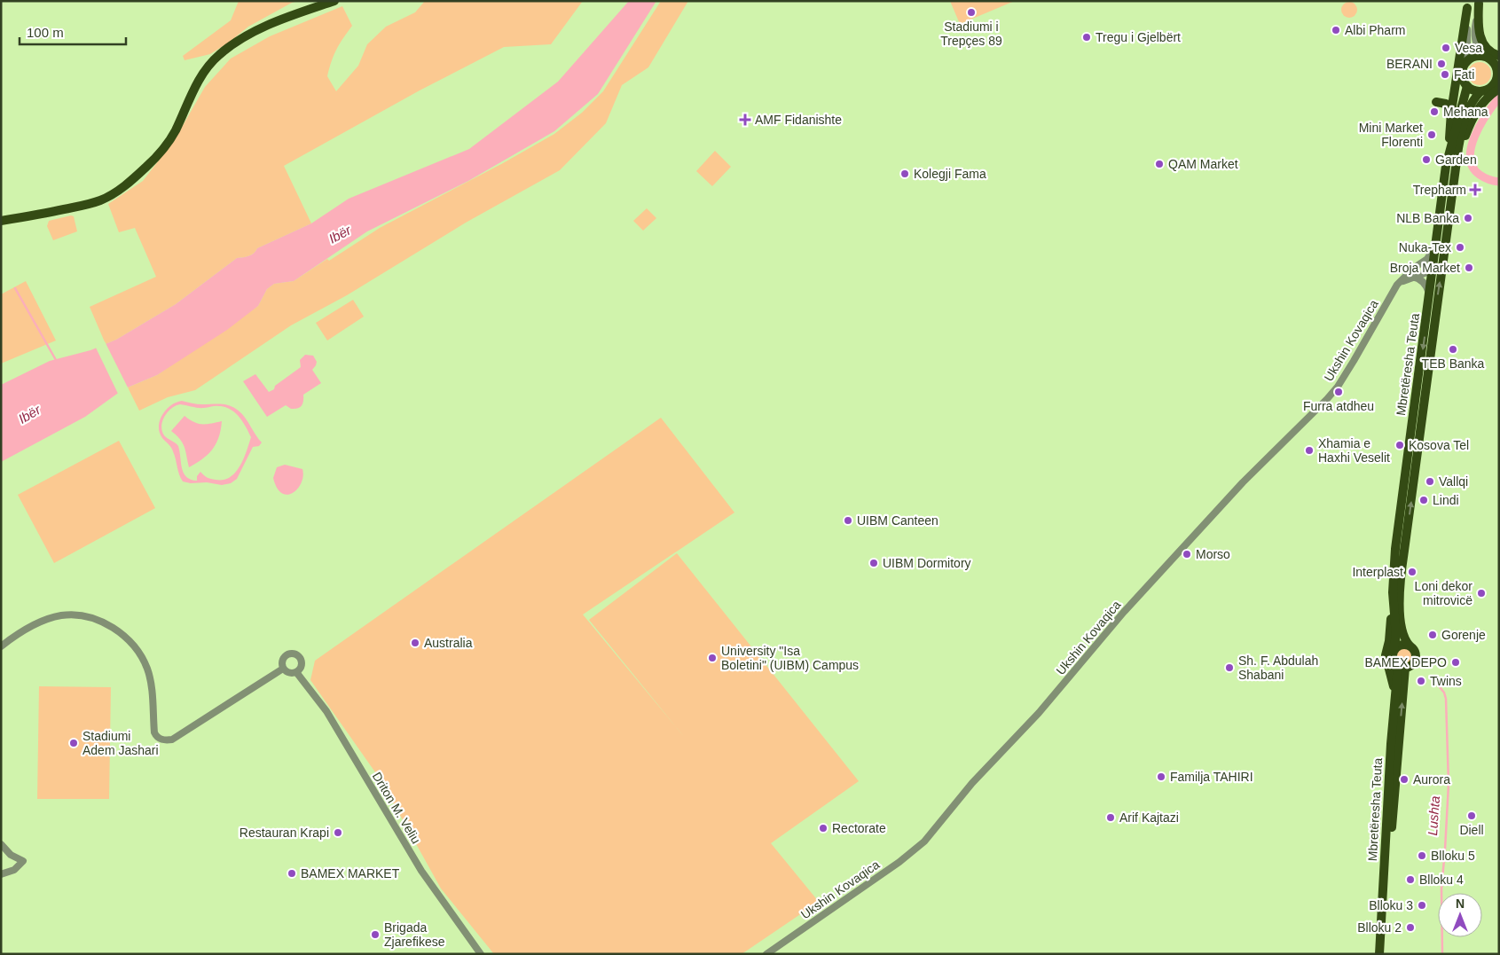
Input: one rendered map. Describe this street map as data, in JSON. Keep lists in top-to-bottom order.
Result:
{
  "streets": {
    "main road": ["Mbretëresha Teuta"],
    "street": ["Ukshin Kovaqica", "Driton M. Veliu"]
  },
  "crossings": [
    ["Ukshin Kovaqica", "Mbretëresha Teuta"]
  ],
  "water": ["Ibër", "Lushta"],
  "places": {
    "other": [
      "Stadiumi i Trepçes 89",
      "Albi Pharm",
      "Tregu i Gjelbërt",
      "Vesa",
      "BERANI",
      "Fati",
      "Mehana",
      "Mini Market Florenti",
      "Garden",
      "QAM Market",
      "Kolegji Fama",
      "NLB Banka",
      "Nuka-Tex",
      "Broja Market",
      "TEB Banka",
      "Furra atdheu",
      "Kosova Tel",
      "Xhamia e Haxhi Veselit",
      "Vallqi",
      "Lindi",
      "UIBM Canteen",
      "Morso",
      "UIBM Dormitory",
      "Interplast",
      "Loni dekor mitrovicë",
      "Gorenje",
      "Australia",
      "University \"Isa Boletini\" (UIBM) Campus",
      "BAMEX DEPO",
      "Sh. F. Abdulah Shabani",
      "Twins",
      "Stadiumi Adem Jashari",
      "Familja TAHIRI",
      "Aurora",
      "Diell",
      "Arif Kajtazi",
      "Rectorate",
      "Restauran Krapi",
      "Blloku 5",
      "BAMEX MARKET",
      "Blloku 4",
      "Blloku 3",
      "Blloku 2",
      "Brigada Zjarefikese"
    ],
    "health": ["AMF Fidanishte", "Trepharm"]
  },
  "scale_bar": "100 m",
  "north": "top"
}
